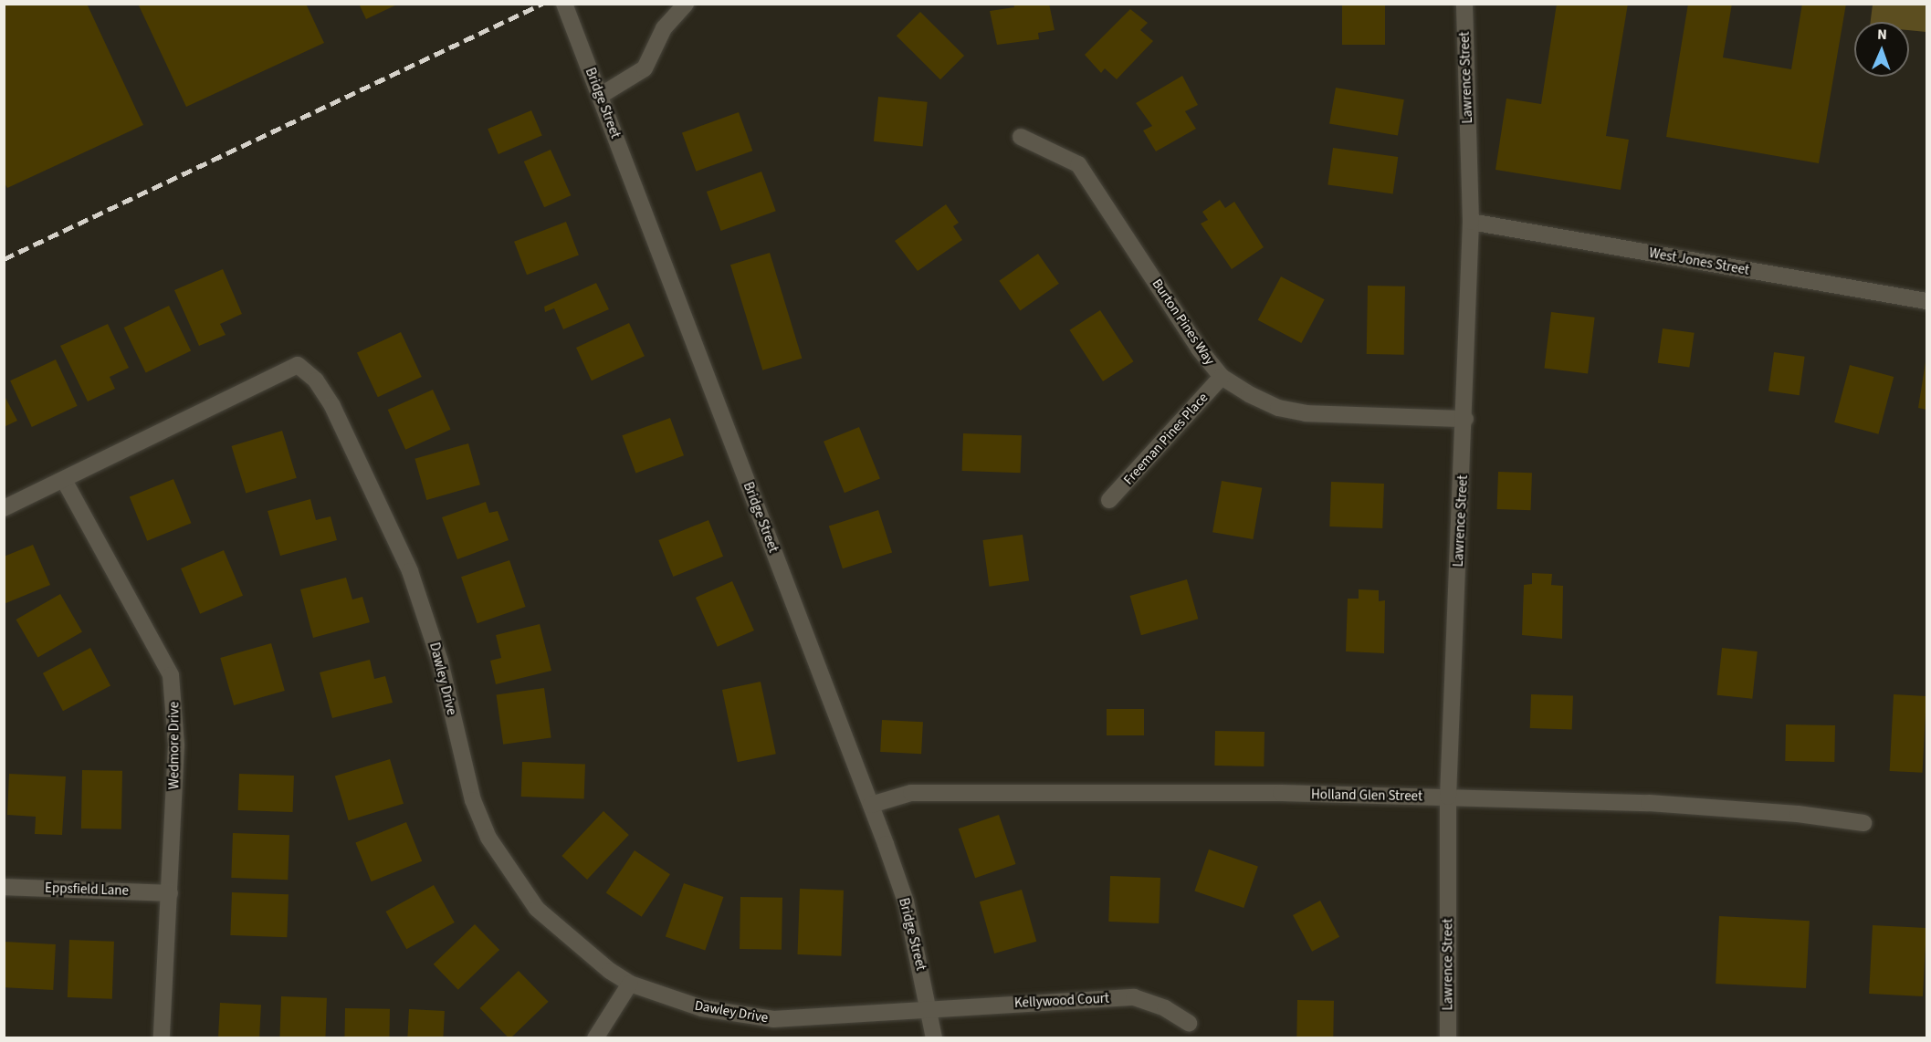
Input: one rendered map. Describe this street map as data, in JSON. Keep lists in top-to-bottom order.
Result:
{
  "streets": {
    "street": [
      "Lawrence Street",
      "Bridge Street",
      "West Jones Street",
      "Burton Pines Way",
      "Freeman Pines Place",
      "Dawley Drive",
      "Wedmore Drive",
      "Holland Glen Street",
      "Eppsfield Lane",
      "Kellywood Court"
    ]
  },
  "crossings": [
    ["Lawrence Street", "West Jones Street"],
    ["Lawrence Street", "Burton Pines Way"],
    ["Lawrence Street", "Holland Glen Street"],
    ["Bridge Street", "Dawley Drive"],
    ["Bridge Street", "Holland Glen Street"],
    ["Bridge Street", "Kellywood Court"],
    ["Burton Pines Way", "Freeman Pines Place"],
    ["Dawley Drive", "Wedmore Drive"],
    ["Dawley Drive", "Kellywood Court"],
    ["Wedmore Drive", "Eppsfield Lane"]
  ],
  "north": "top"
}
